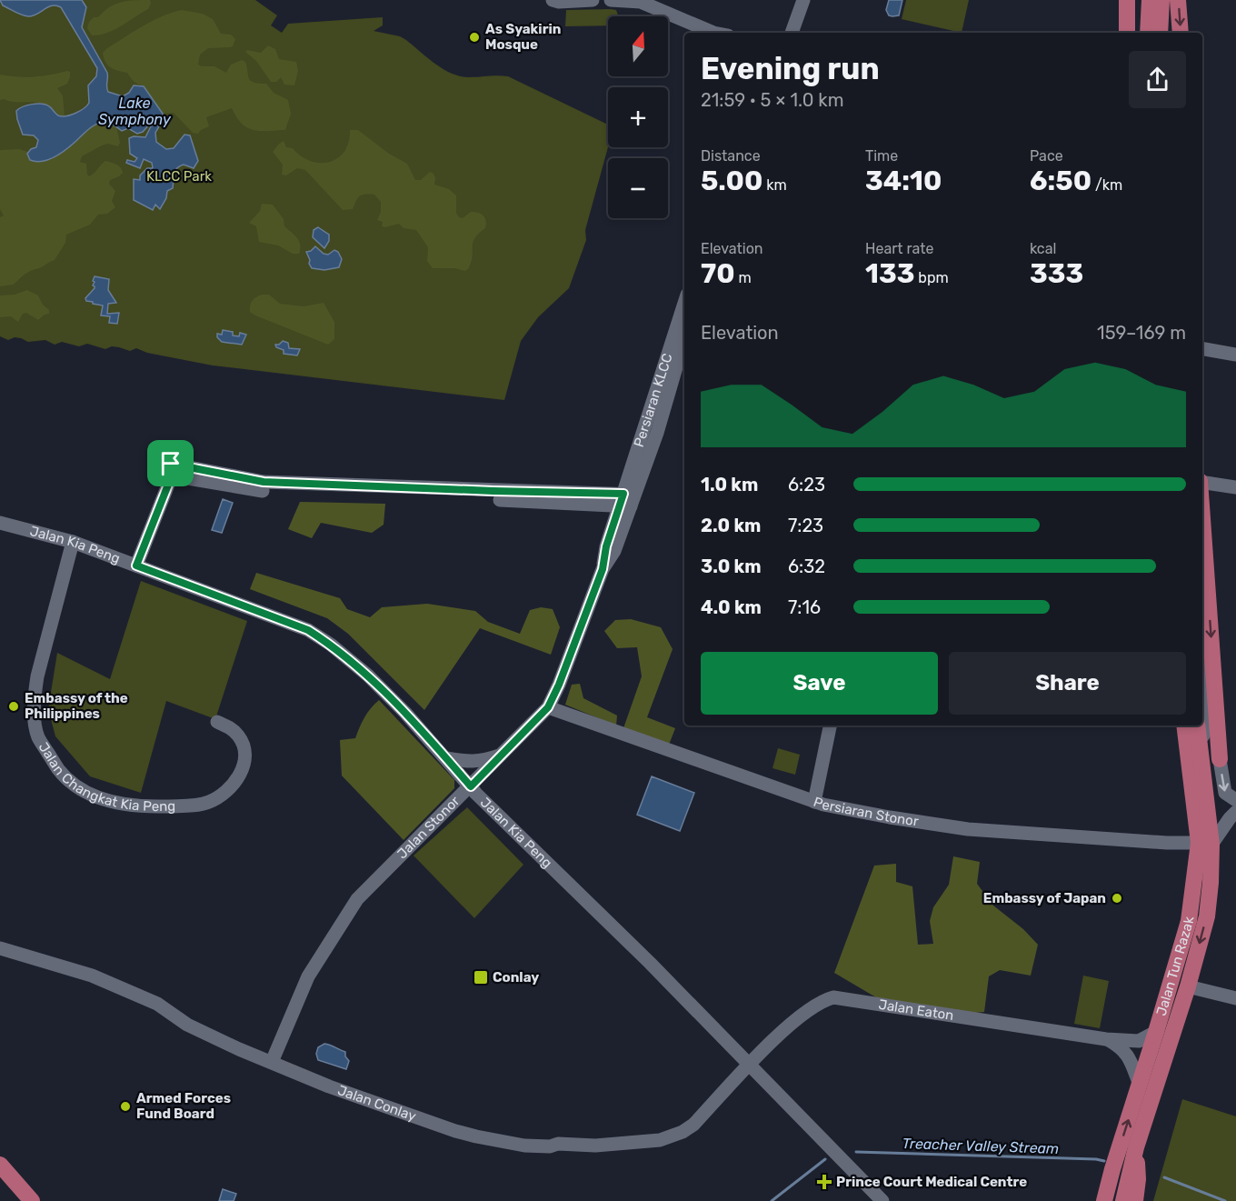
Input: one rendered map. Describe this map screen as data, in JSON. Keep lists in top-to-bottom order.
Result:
{
  "streets": {
    "main road": ["Jalan Tun Razak"],
    "street": [
      "Persiaran KLCC",
      "Jalan Kia Peng",
      "Jalan Changkat Kia Peng",
      "Persiaran Stonor",
      "Jalan Stonor",
      "Jalan Eaton",
      "Jalan Conlay"
    ]
  },
  "crossings": [
    ["Persiaran KLCC", "Jalan Stonor"],
    ["Jalan Kia Peng", "Jalan Changkat Kia Peng"],
    ["Jalan Kia Peng", "Jalan Stonor"],
    ["Jalan Kia Peng", "Jalan Eaton"],
    ["Jalan Kia Peng", "Jalan Conlay"],
    ["Persiaran Stonor", "Jalan Stonor"],
    ["Persiaran Stonor", "Jalan Tun Razak"],
    ["Jalan Stonor", "Jalan Conlay"],
    ["Jalan Tun Razak", "Jalan Eaton"],
    ["Jalan Eaton", "Jalan Conlay"]
  ],
  "water": ["Lake Symphony", "Treacher Valley Stream"],
  "parks": ["KLCC Park"],
  "places": {
    "other": [
      "As Syakirin Mosque",
      "Embassy of the Philippines",
      "Embassy of Japan",
      "Armed Forces Fund Board"
    ],
    "transit": ["Conlay"],
    "health": ["Prince Court Medical Centre"]
  },
  "north": "top",
  "page": {
    "map_buttons": ["+", "−"],
    "heading": ["Evening run", "21:59 · 5 × 1.0 km"],
    "stats": [
      ["Distance", "5.00 km"],
      ["Time", "34:10"],
      ["Pace", "6:50 /km"],
      ["Elevation", "70 m"],
      ["Heart rate", "133 bpm"],
      ["kcal", "333"]
    ],
    "chart": ["Elevation", "159–169 m"],
    "list": [
      {
        "name": "1.0 km",
        "note": "6:23"
      },
      {
        "name": "2.0 km",
        "note": "7:23"
      },
      {
        "name": "3.0 km",
        "note": "6:32"
      },
      {
        "name": "4.0 km",
        "note": "7:16"
      }
    ],
    "buttons": ["Save", "Share"]
  }
}
